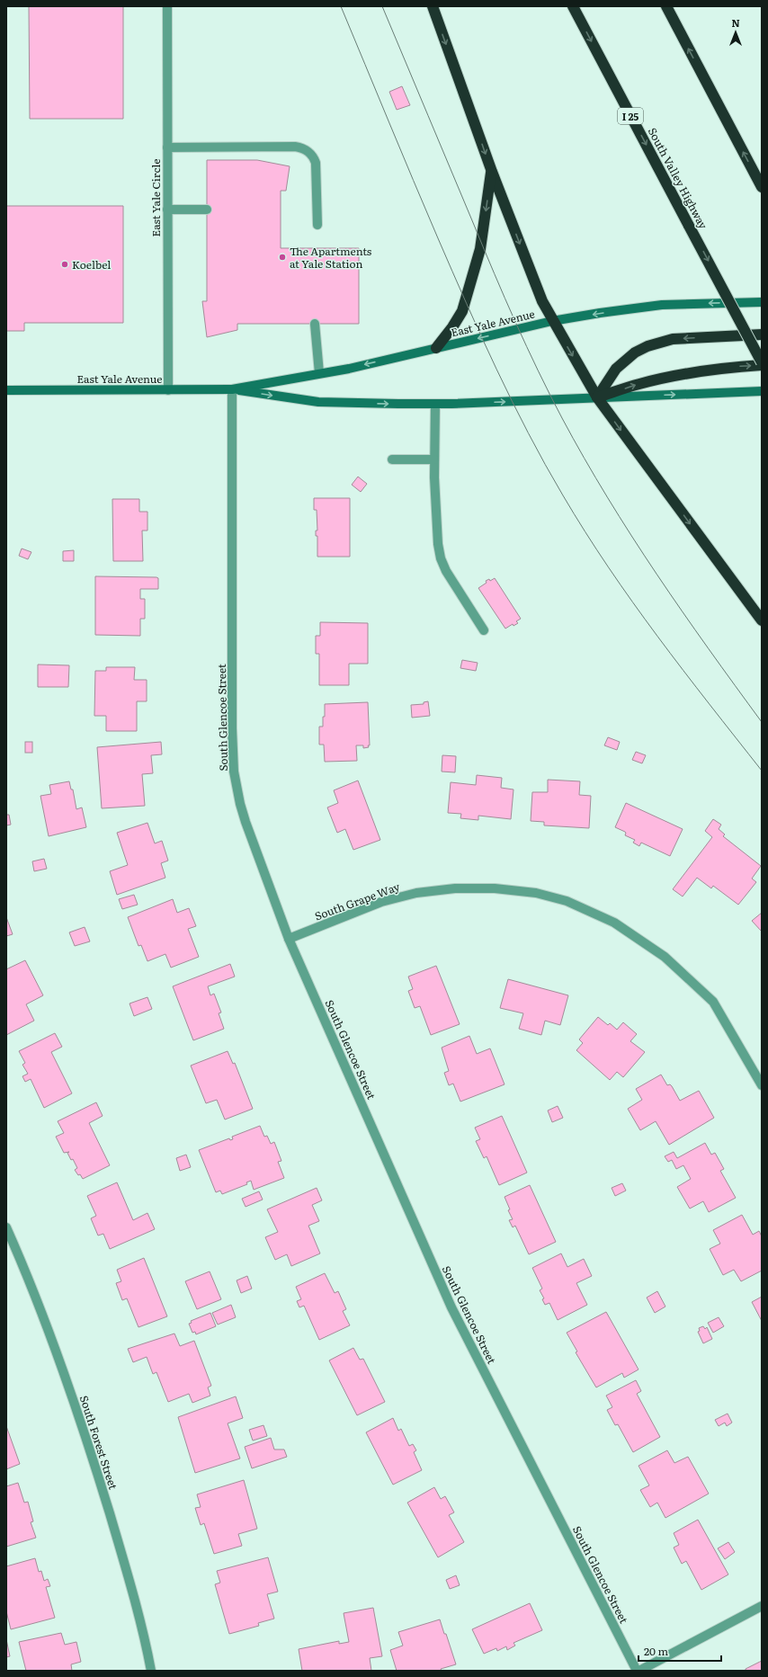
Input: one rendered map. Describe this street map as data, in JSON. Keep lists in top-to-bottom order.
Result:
{
  "streets": {
    "highway": ["I 25", "South Valley Highway"],
    "main road": ["East Yale Avenue"],
    "street": [
      "East Yale Circle",
      "South Glencoe Street",
      "South Grape Way",
      "South Forest Street"
    ]
  },
  "crossings": [
    ["East Yale Circle", "East Yale Avenue"],
    ["East Yale Avenue", "South Glencoe Street"],
    ["South Glencoe Street", "South Grape Way"]
  ],
  "places": ["The Apartments at Yale Station", "Koelbel"],
  "scale_bar": "20 m",
  "north": "top"
}
